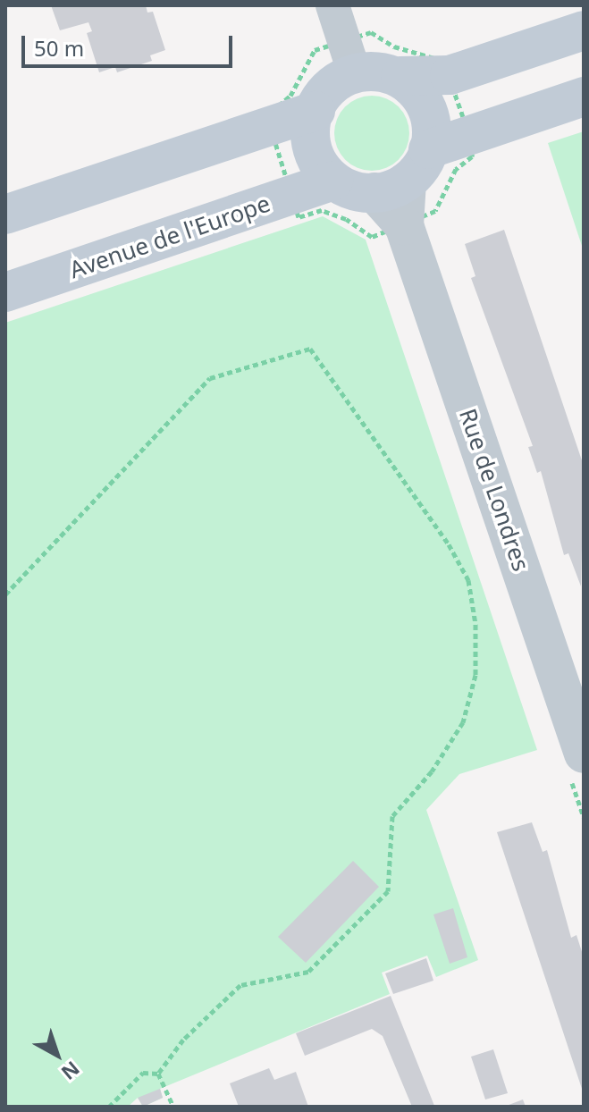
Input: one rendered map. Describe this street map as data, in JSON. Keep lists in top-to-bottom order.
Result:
{
  "streets": {
    "main road": ["Avenue de l'Europe"],
    "street": ["Rue de Londres"]
  },
  "crossings": [
    ["Avenue de l'Europe", "Rue de Londres"]
  ],
  "scale_bar": "50 m",
  "north": "bottom right"
}
